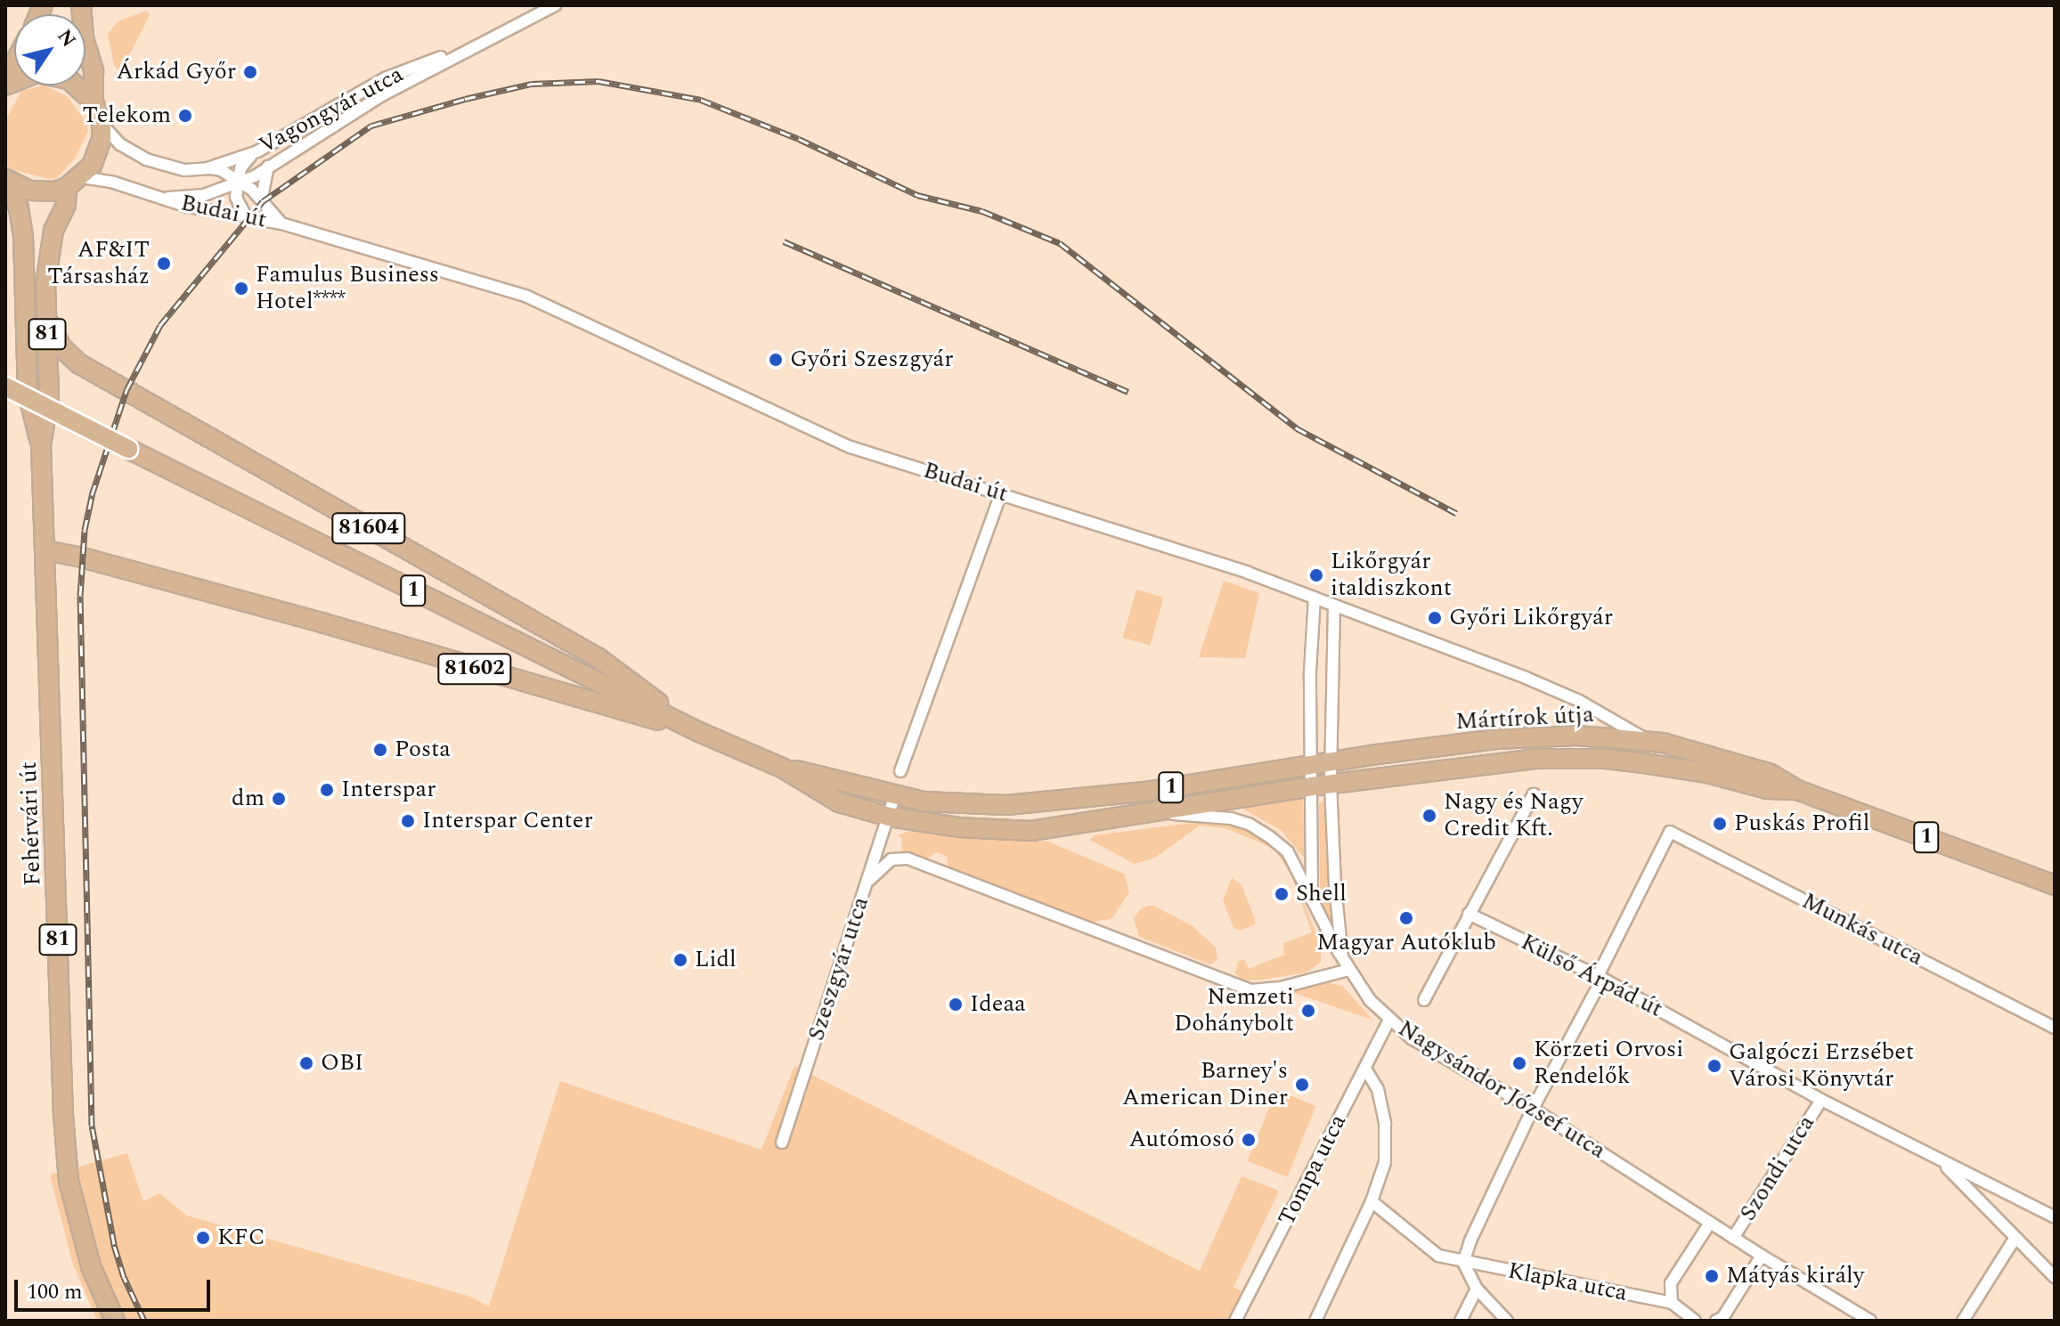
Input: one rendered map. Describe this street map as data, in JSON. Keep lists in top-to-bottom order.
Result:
{
  "streets": {
    "main road": [
      "81",
      "81604",
      "1",
      "81602",
      "Mártírok útja",
      "Fehérvári út"
    ],
    "street": [
      "Vagongyár utca",
      "Budai út",
      "Munkás utca",
      "Szeszgyár utca",
      "Külső Árpád út",
      "Nagysándor József utca",
      "Szondi utca",
      "Tompa utca",
      "Klapka utca"
    ]
  },
  "crossings": [
    ["Vagongyár utca", "Budai út"],
    ["Budai út", "Mártírok útja"],
    ["Budai út", "Fehérvári út"],
    ["Budai út", "Nagysándor József utca"],
    ["81604", "1"],
    ["81604", "81602"],
    ["81604", "Fehérvári út"],
    ["1", "81602"],
    ["1", "Mártírok útja"],
    ["1", "Szeszgyár utca"],
    ["1", "Nagysándor József utca"],
    ["81602", "Fehérvári út"],
    ["Mártírok útja", "Nagysándor József utca"],
    ["Munkás utca", "Külső Árpád út"],
    ["Külső Árpád út", "Szondi utca"],
    ["Nagysándor József utca", "Szondi utca"],
    ["Nagysándor József utca", "Tompa utca"]
  ],
  "places": [
    "Árkád Győr",
    "Telekom",
    "AF&IT Társasház",
    "Famulus Business Hotel****",
    "Győri Szeszgyár",
    "Likőrgyár italdiszkont",
    "Győri Likőrgyár",
    "Posta",
    "Interspar",
    "dm",
    "Nagy és Nagy Credit Kft.",
    "Interspar Center",
    "Puskás Profil",
    "Shell",
    "Magyar Autóklub",
    "Lidl",
    "Ideaa",
    "Nemzeti Dohánybolt",
    "OBI",
    "Körzeti Orvosi Rendelők",
    "Galgóczi Erzsébet Városi Könyvtár",
    "Barney's American Diner",
    "Autómosó",
    "KFC",
    "Mátyás király"
  ],
  "scale_bar": "100 m",
  "north": "top right"
}
